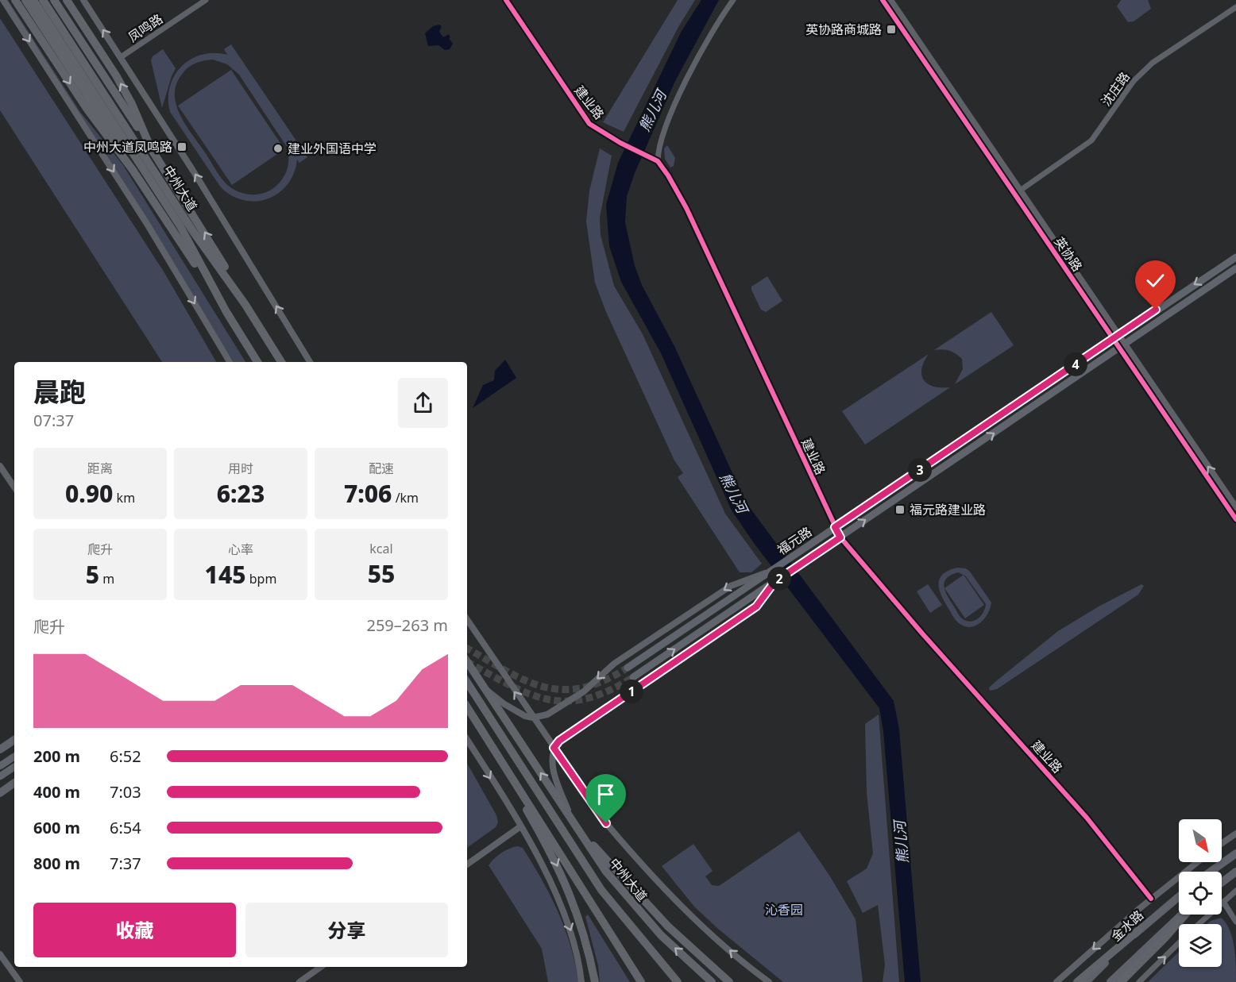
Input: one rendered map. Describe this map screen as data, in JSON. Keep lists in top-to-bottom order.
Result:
{
  "streets": {
    "highway": ["中州大道"],
    "main road": ["福元路", "金水路"],
    "street": [
      "凤鸣路",
      "沈庄路",
      "建业路",
      "英协路"
    ]
  },
  "crossings": [
    ["沈庄路", "英协路"],
    ["建业路", "福元路"],
    ["英协路", "福元路"]
  ],
  "water": ["熊儿河"],
  "parks": ["沁香园"],
  "places": {
    "transit": ["英协路商城路", "中州大道凤鸣路", "福元路建业路"],
    "other": ["建业外国语中学"]
  },
  "north": "bottom right",
  "page": {
    "pins": [
      "4",
      "3",
      "2",
      "1"
    ],
    "heading": ["晨跑", "07:37"],
    "stats": [
      ["距离", "0.90 km"],
      ["用时", "6:23"],
      ["配速", "7:06 /km"],
      ["爬升", "5 m"],
      ["心率", "145 bpm"],
      ["kcal", "55"]
    ],
    "chart": ["爬升", "259–263 m"],
    "list": [
      {
        "name": "200 m",
        "note": "6:52"
      },
      {
        "name": "400 m",
        "note": "7:03"
      },
      {
        "name": "600 m",
        "note": "6:54"
      },
      {
        "name": "800 m",
        "note": "7:37"
      }
    ],
    "buttons": ["收藏", "分享"]
  }
}
